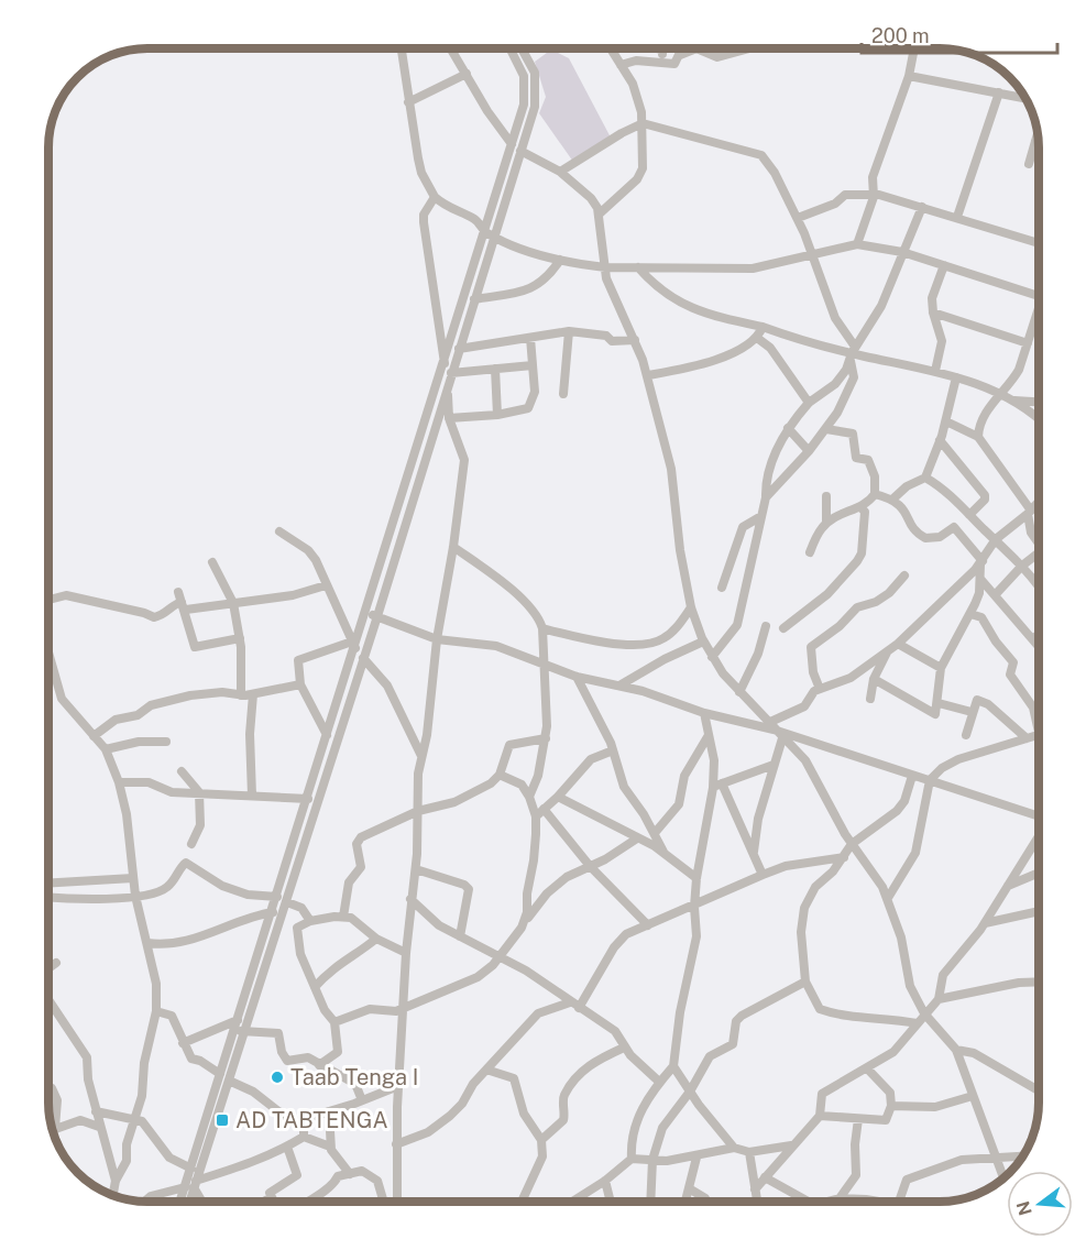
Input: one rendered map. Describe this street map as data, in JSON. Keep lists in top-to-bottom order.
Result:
{
  "places": {
    "other": ["Taab Tenga I"],
    "transit": ["AD TABTENGA"]
  },
  "scale_bar": "200 m",
  "north": "left"
}
